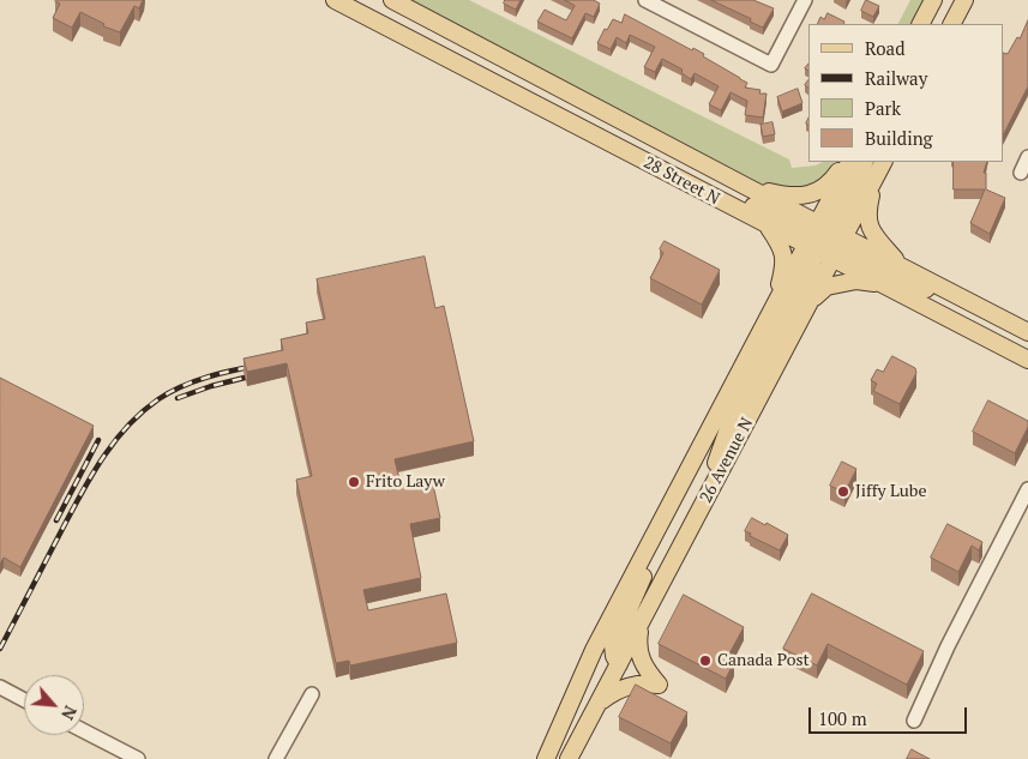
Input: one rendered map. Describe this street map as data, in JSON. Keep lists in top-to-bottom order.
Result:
{
  "streets": {
    "main road": ["28 Street N", "26 Avenue N"]
  },
  "crossings": [
    ["28 Street N", "26 Avenue N"]
  ],
  "places": ["Frito Layw", "Jiffy Lube", "Canada Post"],
  "legend": [
    "Road",
    "Railway",
    "Park",
    "Building"
  ],
  "scale_bar": "100 m",
  "north": "bottom right"
}
